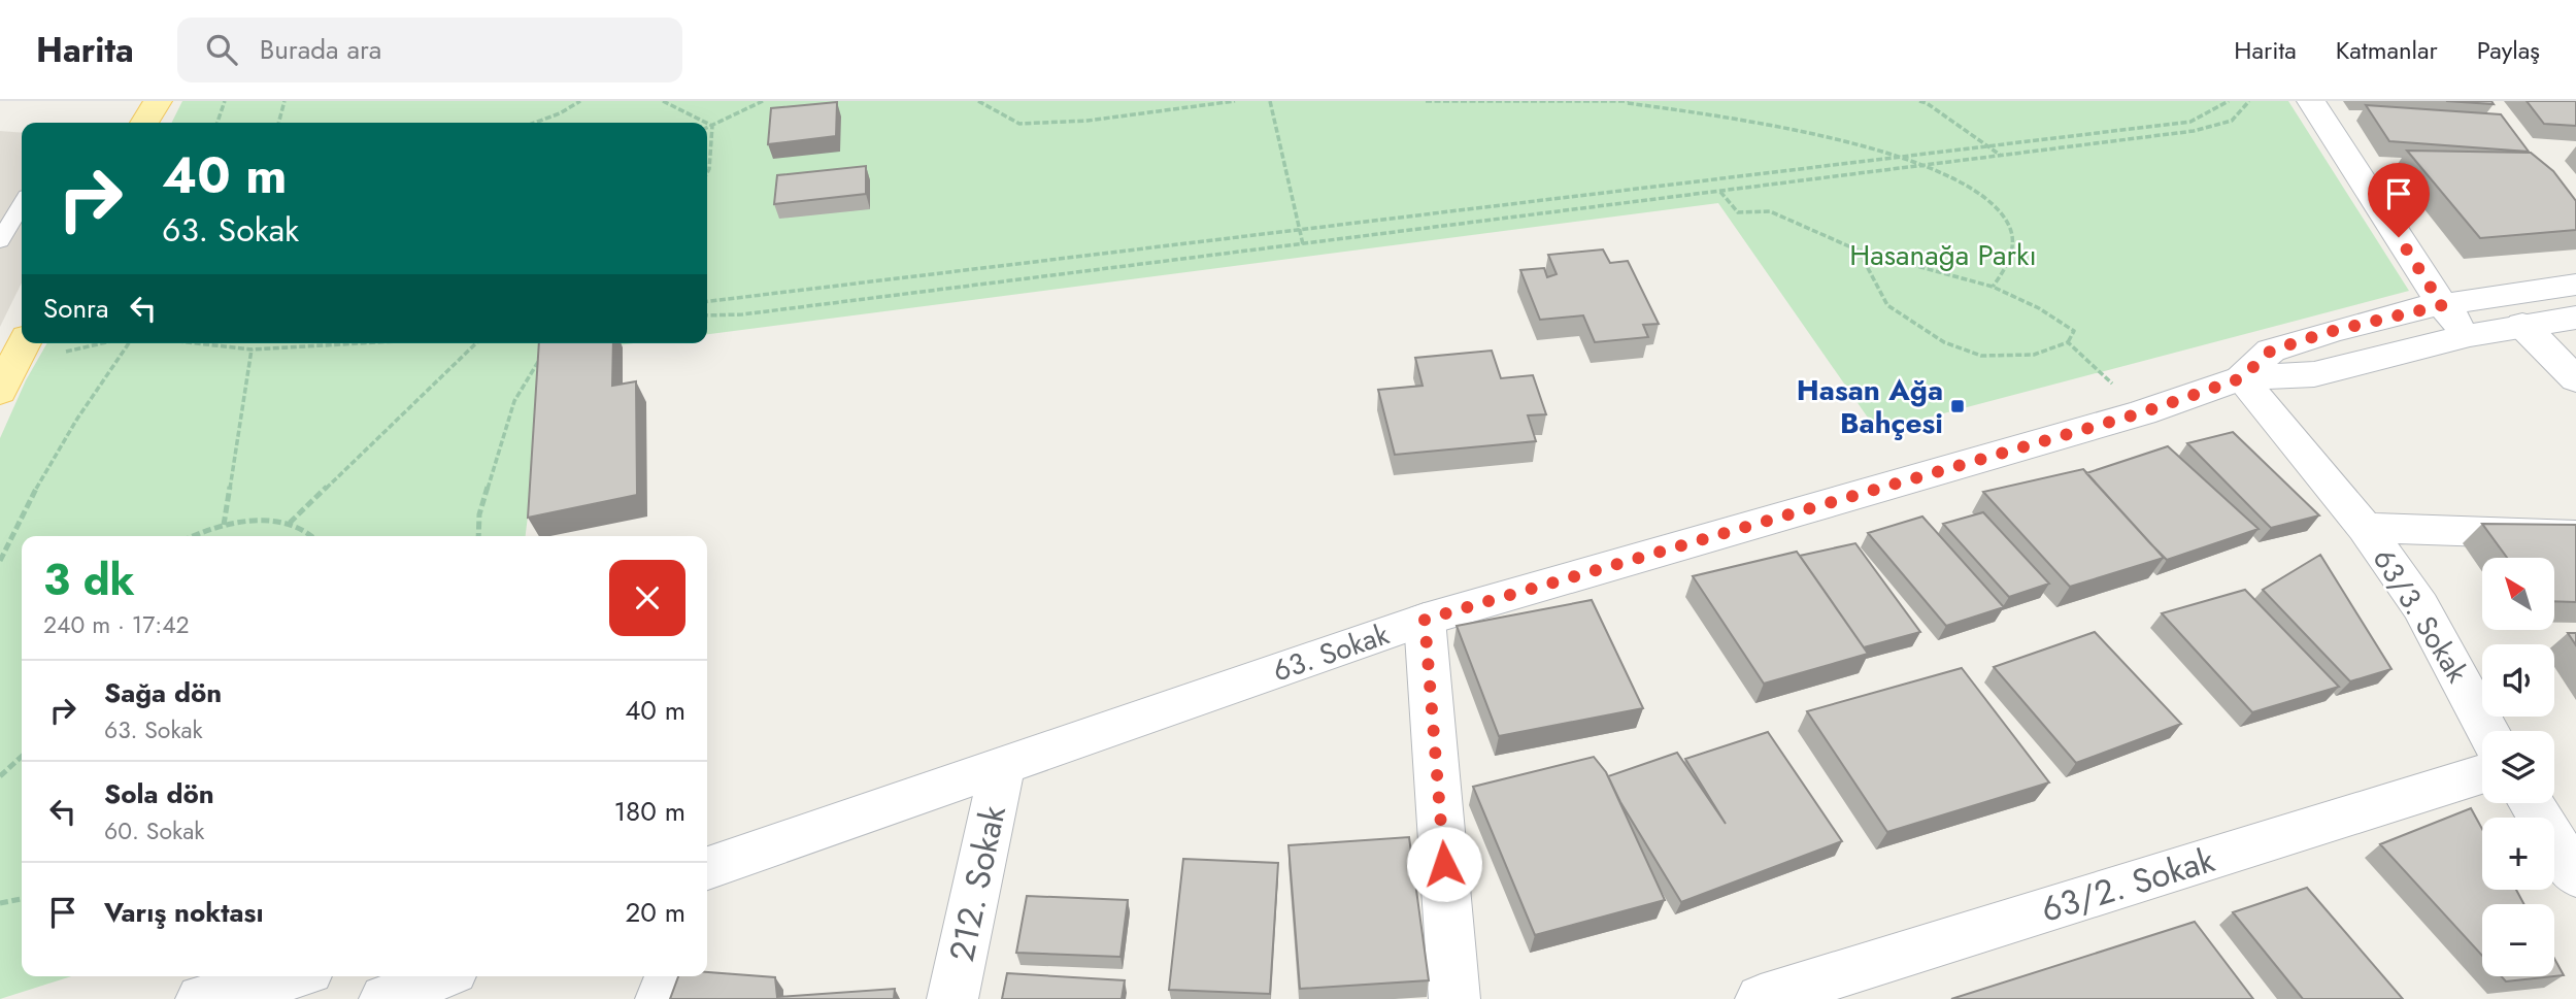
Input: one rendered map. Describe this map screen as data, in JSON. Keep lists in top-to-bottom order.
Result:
{
  "streets": {
    "main road": [
      "63/3. Sokak",
      "63. Sokak",
      "212. Sokak",
      "63/2. Sokak"
    ]
  },
  "crossings": [
    ["63/3. Sokak", "63. Sokak"],
    ["63. Sokak", "212. Sokak"]
  ],
  "parks": ["Hasanağa Parkı"],
  "places": {
    "transit": ["Hasan Ağa Bahçesi"]
  },
  "north": "top left",
  "page": {
    "header": "Harita",
    "search": "Burada ara",
    "nav": ["Harita", "Katmanlar", "Paylaş"],
    "turn": ["40 m", "63. Sokak"],
    "then": "Sonra",
    "heading": ["3 dk", "240 m · 17:42"],
    "map_buttons": ["+", "−"],
    "list": [
      {
        "name": "Sağa dön",
        "note": "63. Sokak",
        "value": "40 m"
      },
      {
        "name": "Sola dön",
        "note": "60. Sokak",
        "value": "180 m"
      },
      {
        "name": "Varış noktası",
        "value": "20 m"
      }
    ]
  }
}
